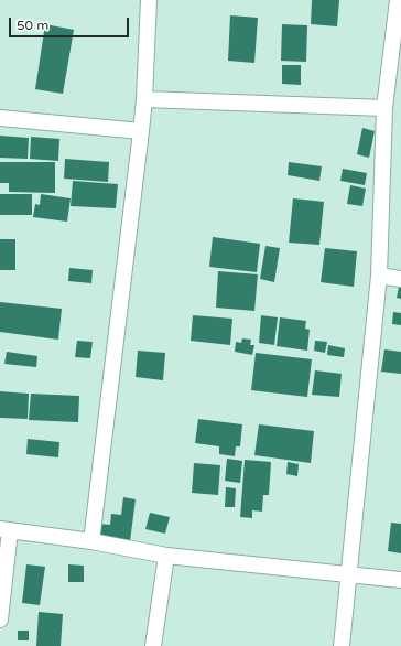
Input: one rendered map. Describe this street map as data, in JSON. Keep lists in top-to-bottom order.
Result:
{
  "scale_bar": "50 m"
}
